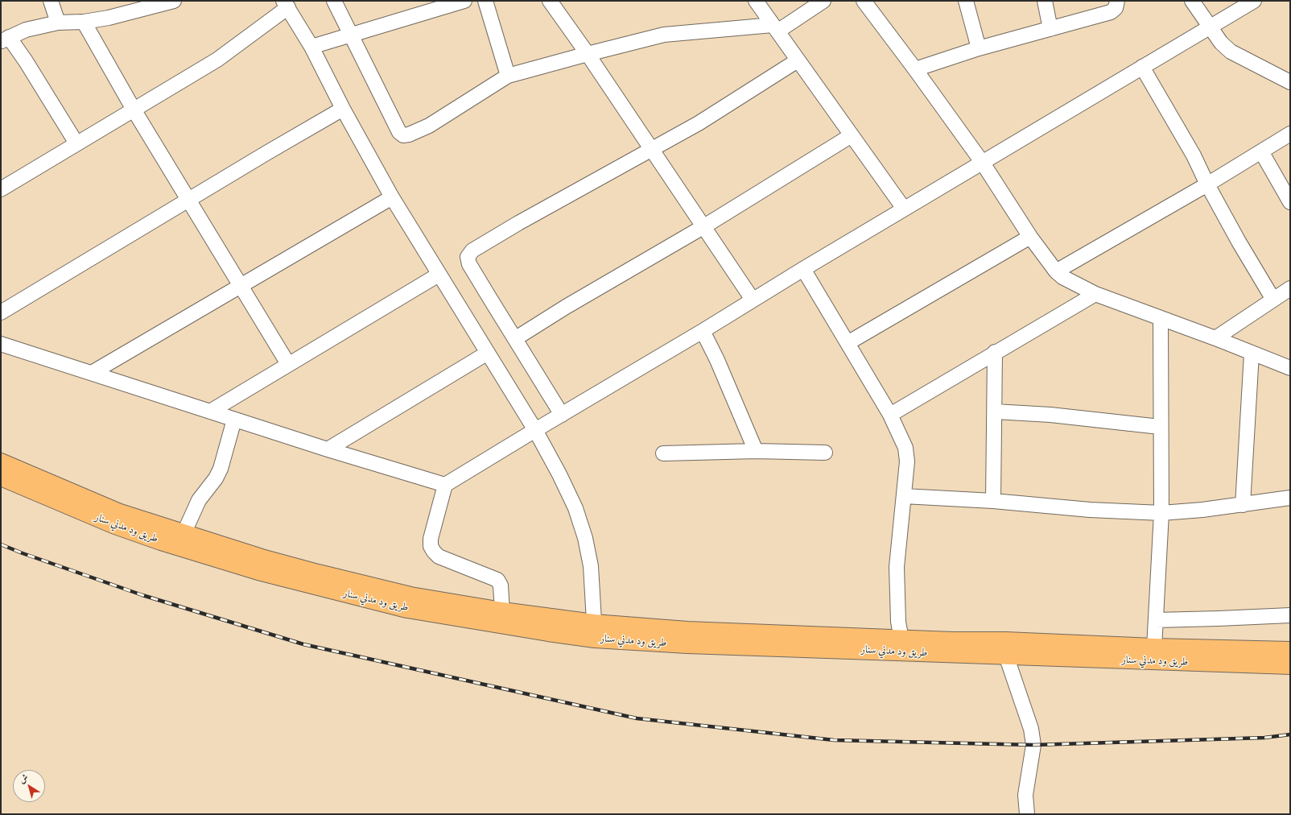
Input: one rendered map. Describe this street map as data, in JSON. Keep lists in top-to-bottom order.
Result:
{
  "streets": {
    "highway": ["طريق ود مدني سنار"]
  },
  "north": "top left"
}
